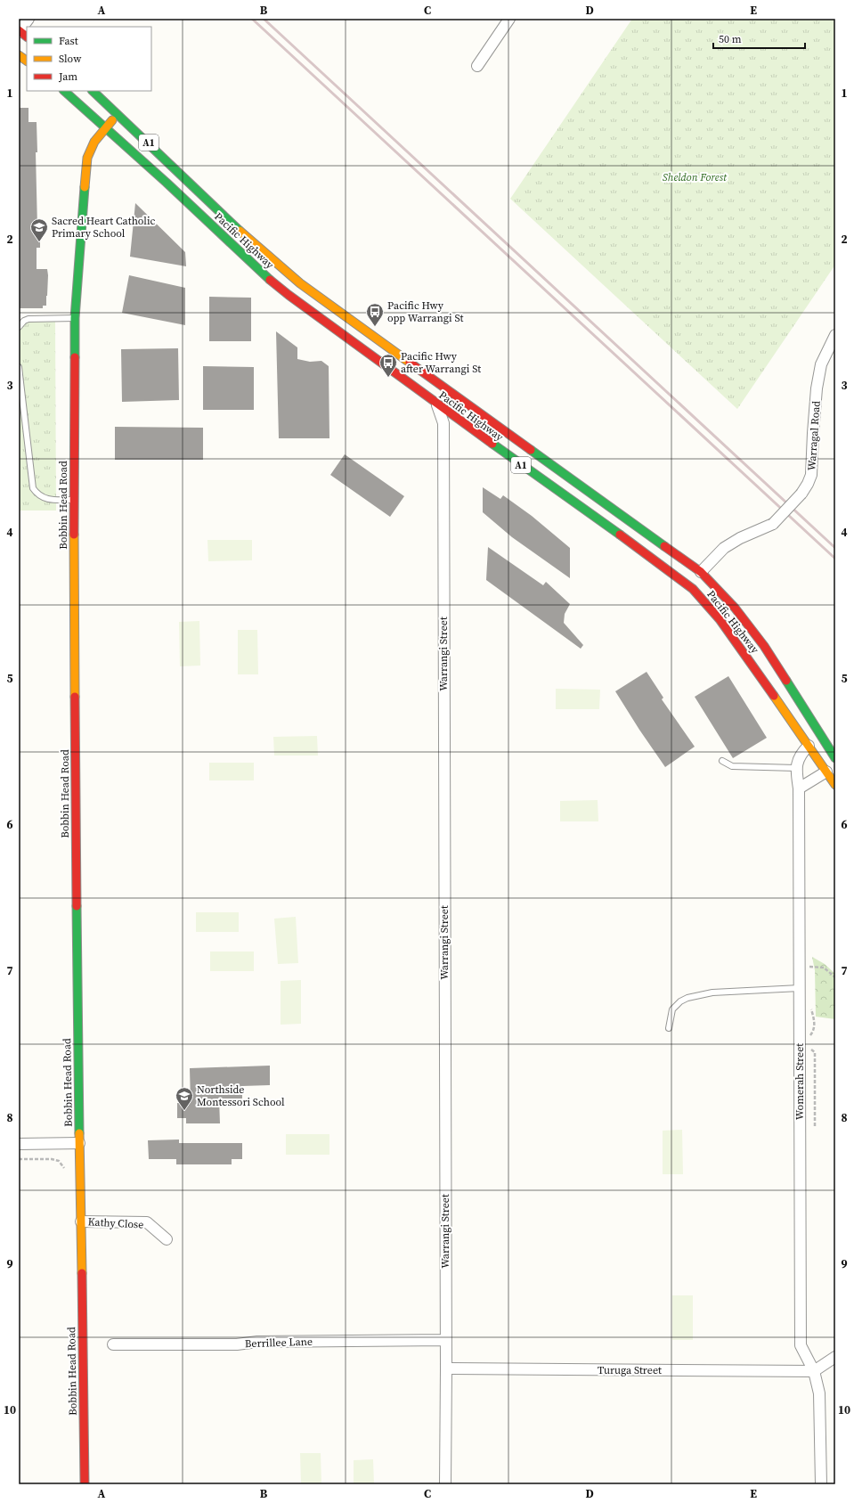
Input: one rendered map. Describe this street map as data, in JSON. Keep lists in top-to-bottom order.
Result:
{
  "streets": {
    "main road": ["A1", "Pacific Highway", "Bobbin Head Road"],
    "street": [
      "Warragal Road",
      "Warrangi Street",
      "Womerah Street",
      "Kathy Close",
      "Berrillee Lane",
      "Turuga Street"
    ]
  },
  "crossings": [
    ["Pacific Highway", "Warragal Road"],
    ["Pacific Highway", "Bobbin Head Road"],
    ["Pacific Highway", "Warrangi Street"],
    ["Pacific Highway", "Womerah Street"],
    ["Bobbin Head Road", "Kathy Close"],
    ["Warrangi Street", "Berrillee Lane"],
    ["Warrangi Street", "Turuga Street"],
    ["Womerah Street", "Turuga Street"]
  ],
  "parks": ["Sheldon Forest"],
  "places": {
    "school or university": ["Sacred Heart Catholic Primary School", "Northside Montessori School"],
    "bus stop": ["Pacific Hwy opp Warrangi St", "Pacific Hwy after Warrangi St"]
  },
  "legend": ["Fast", "Slow", "Jam"],
  "scale_bar": "50 m",
  "grid": {
    "columns": [
      "A",
      "B",
      "C",
      "D",
      "E"
    ],
    "rows": [
      "1",
      "2",
      "3",
      "4",
      "5",
      "6",
      "7",
      "8",
      "9",
      "10"
    ]
  }
}
